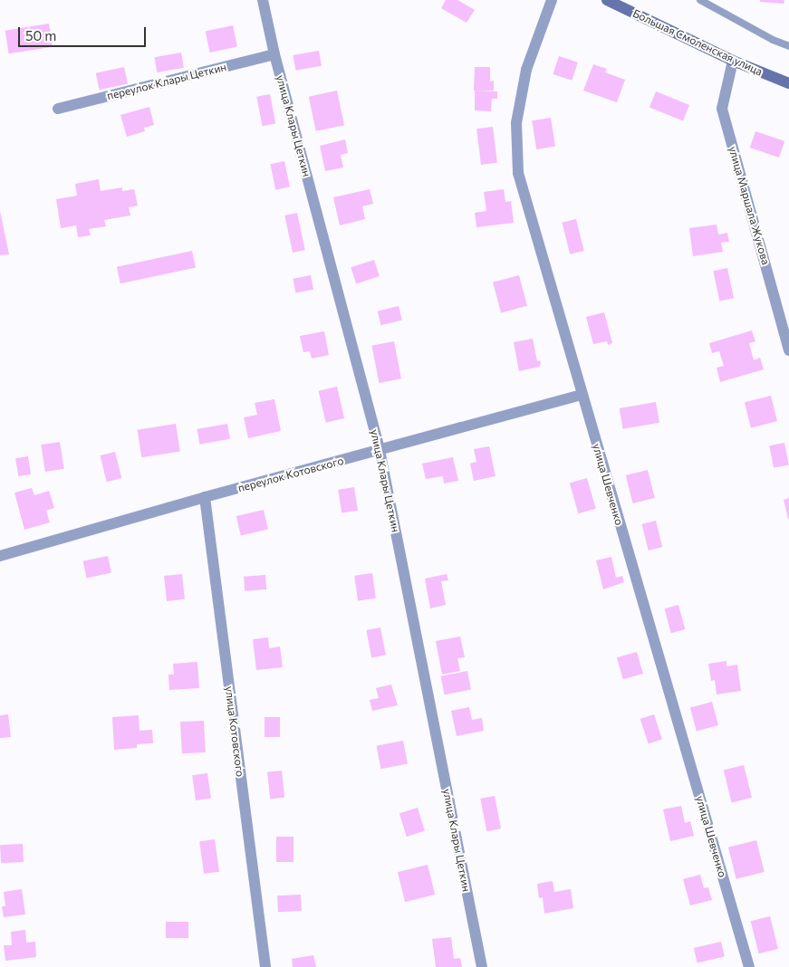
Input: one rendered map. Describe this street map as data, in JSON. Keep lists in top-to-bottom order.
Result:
{
  "streets": {
    "main road": ["Большая Смоленская улица"],
    "street": [
      "переулок Клары Цеткин",
      "улица Клары Цеткин",
      "улица Маршала Жукова",
      "переулок Котовского",
      "улица Шевченко",
      "улица Котовского"
    ]
  },
  "crossings": [
    ["Большая Смоленская улица", "улица Маршала Жукова"],
    ["переулок Клары Цеткин", "улица Клары Цеткин"],
    ["улица Клары Цеткин", "переулок Котовского"],
    ["переулок Котовского", "улица Шевченко"],
    ["переулок Котовского", "улица Котовского"]
  ],
  "scale_bar": "50 m"
}
